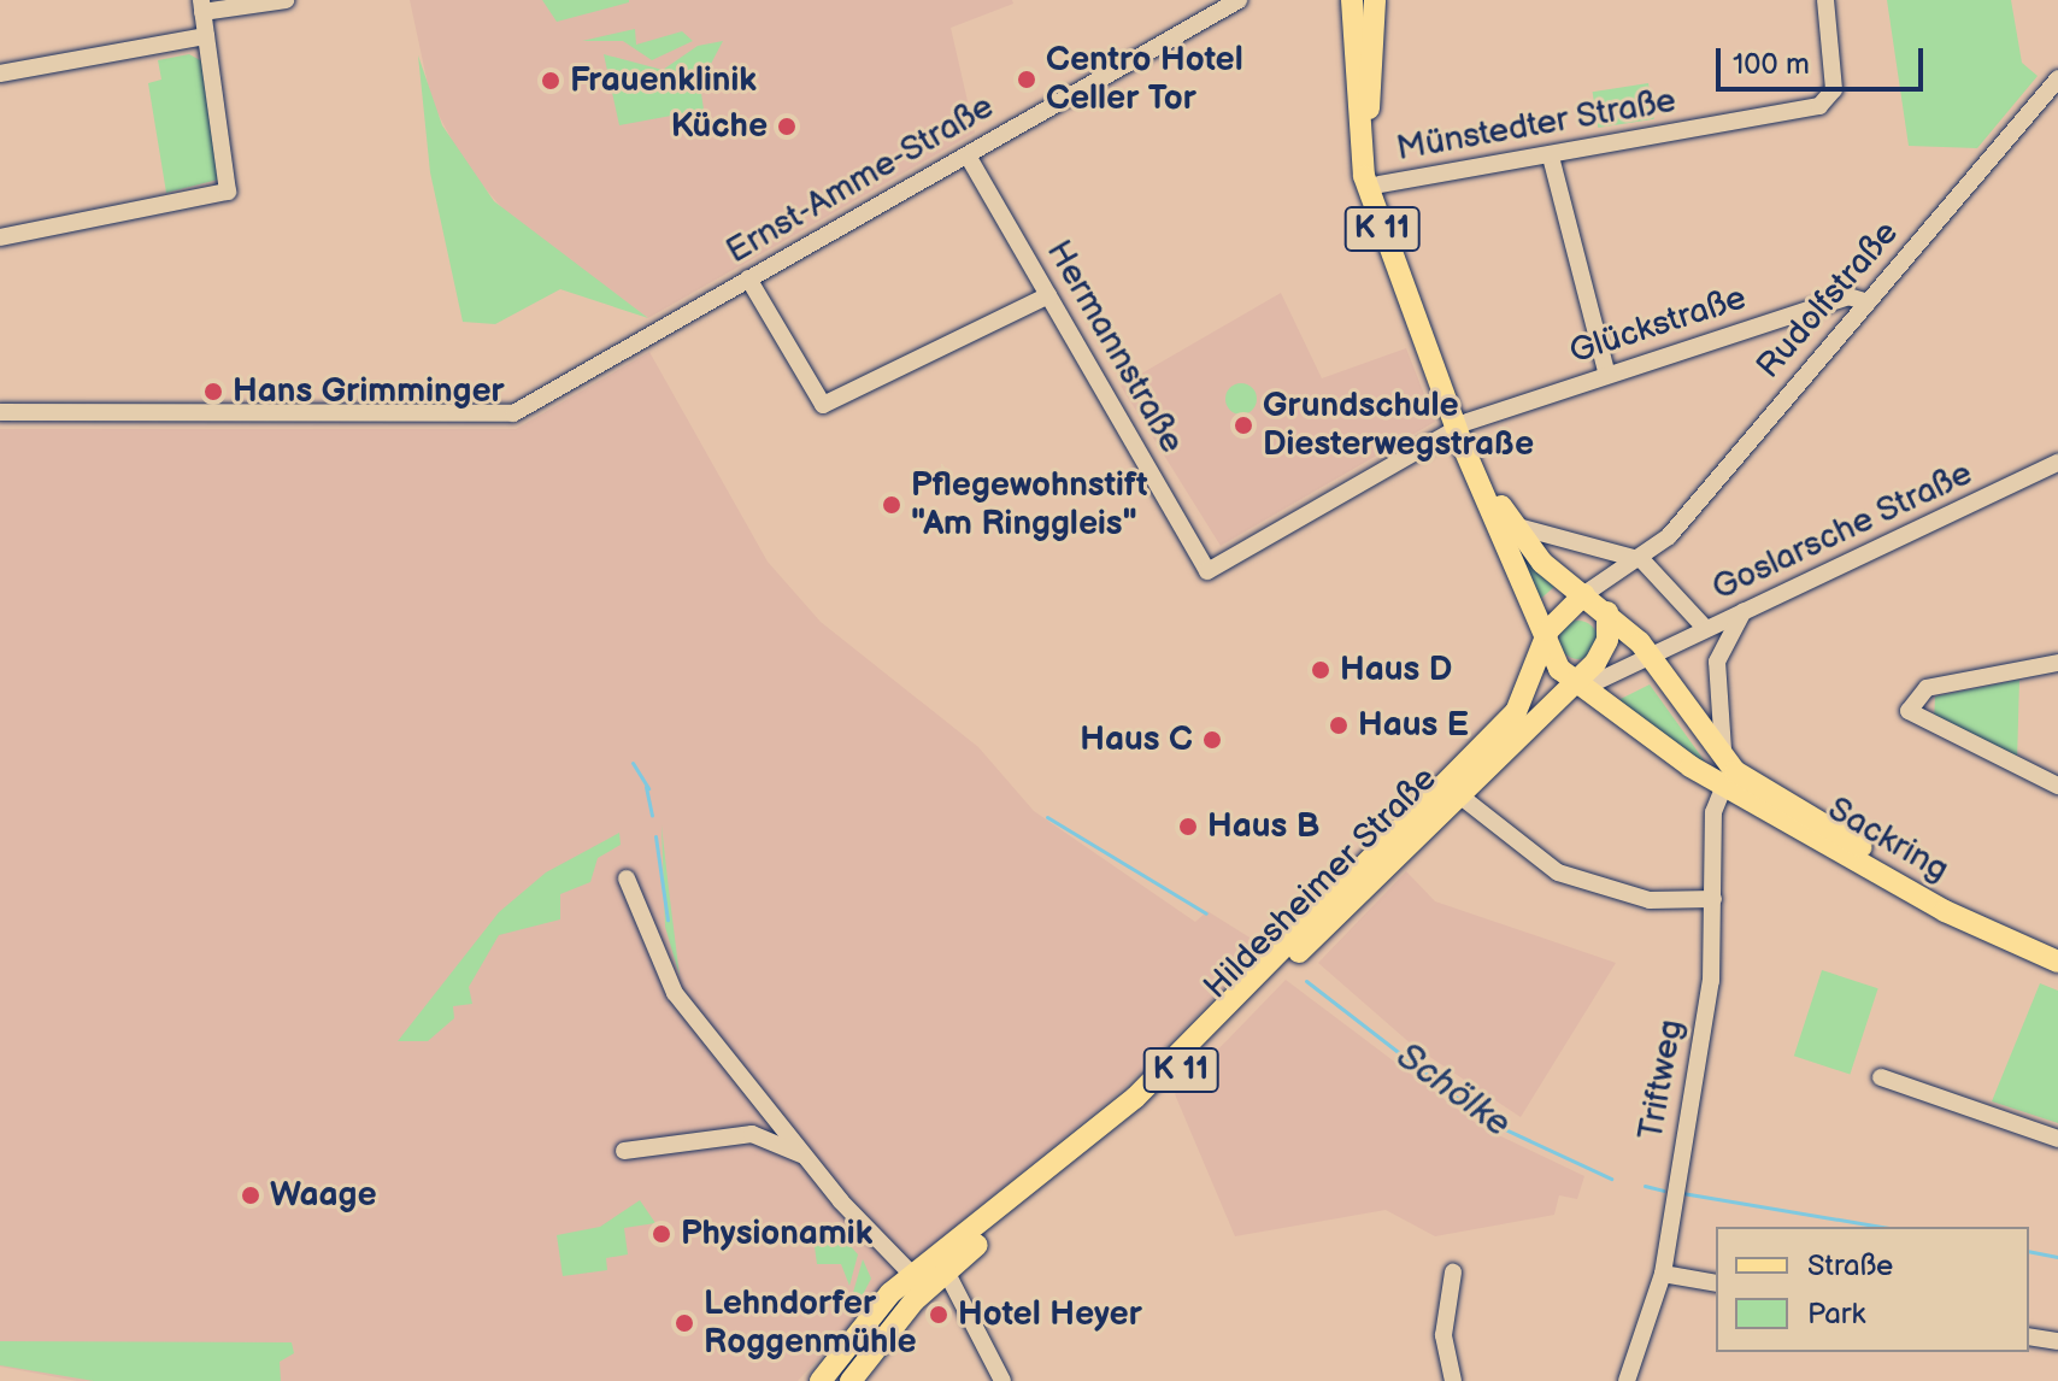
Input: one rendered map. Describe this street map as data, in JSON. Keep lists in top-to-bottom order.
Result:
{
  "streets": {
    "main road": ["K 11", "Sackring", "Hildesheimer Straße"],
    "street": [
      "Münstedter Straße",
      "Ernst-Amme-Straße",
      "Rudolfstraße",
      "Glückstraße",
      "Hermannstraße",
      "Goslarsche Straße",
      "Triftweg"
    ]
  },
  "crossings": [
    ["Münstedter Straße", "K 11"],
    ["Ernst-Amme-Straße", "Hermannstraße"],
    ["K 11", "Rudolfstraße"],
    ["K 11", "Glückstraße"],
    ["K 11", "Goslarsche Straße"],
    ["K 11", "Sackring"],
    ["K 11", "Hildesheimer Straße"],
    ["Rudolfstraße", "Glückstraße"],
    ["Glückstraße", "Hermannstraße"],
    ["Goslarsche Straße", "Sackring"],
    ["Goslarsche Straße", "Hildesheimer Straße"],
    ["Sackring", "Hildesheimer Straße"],
    ["Sackring", "Triftweg"]
  ],
  "water": ["Schölke"],
  "places": [
    "Centro Hotel Celler Tor",
    "Frauenklinik",
    "Küche",
    "Hans Grimminger",
    "Grundschule Diesterwegstraße",
    "Pflegewohnstift \"Am Ringgleis\"",
    "Haus D",
    "Haus E",
    "Haus C",
    "Haus B",
    "Waage",
    "Physionamik",
    "Hotel Heyer",
    "Lehndorfer Roggenmühle"
  ],
  "legend": ["Straße", "Park"],
  "scale_bar": "100 m"
}
